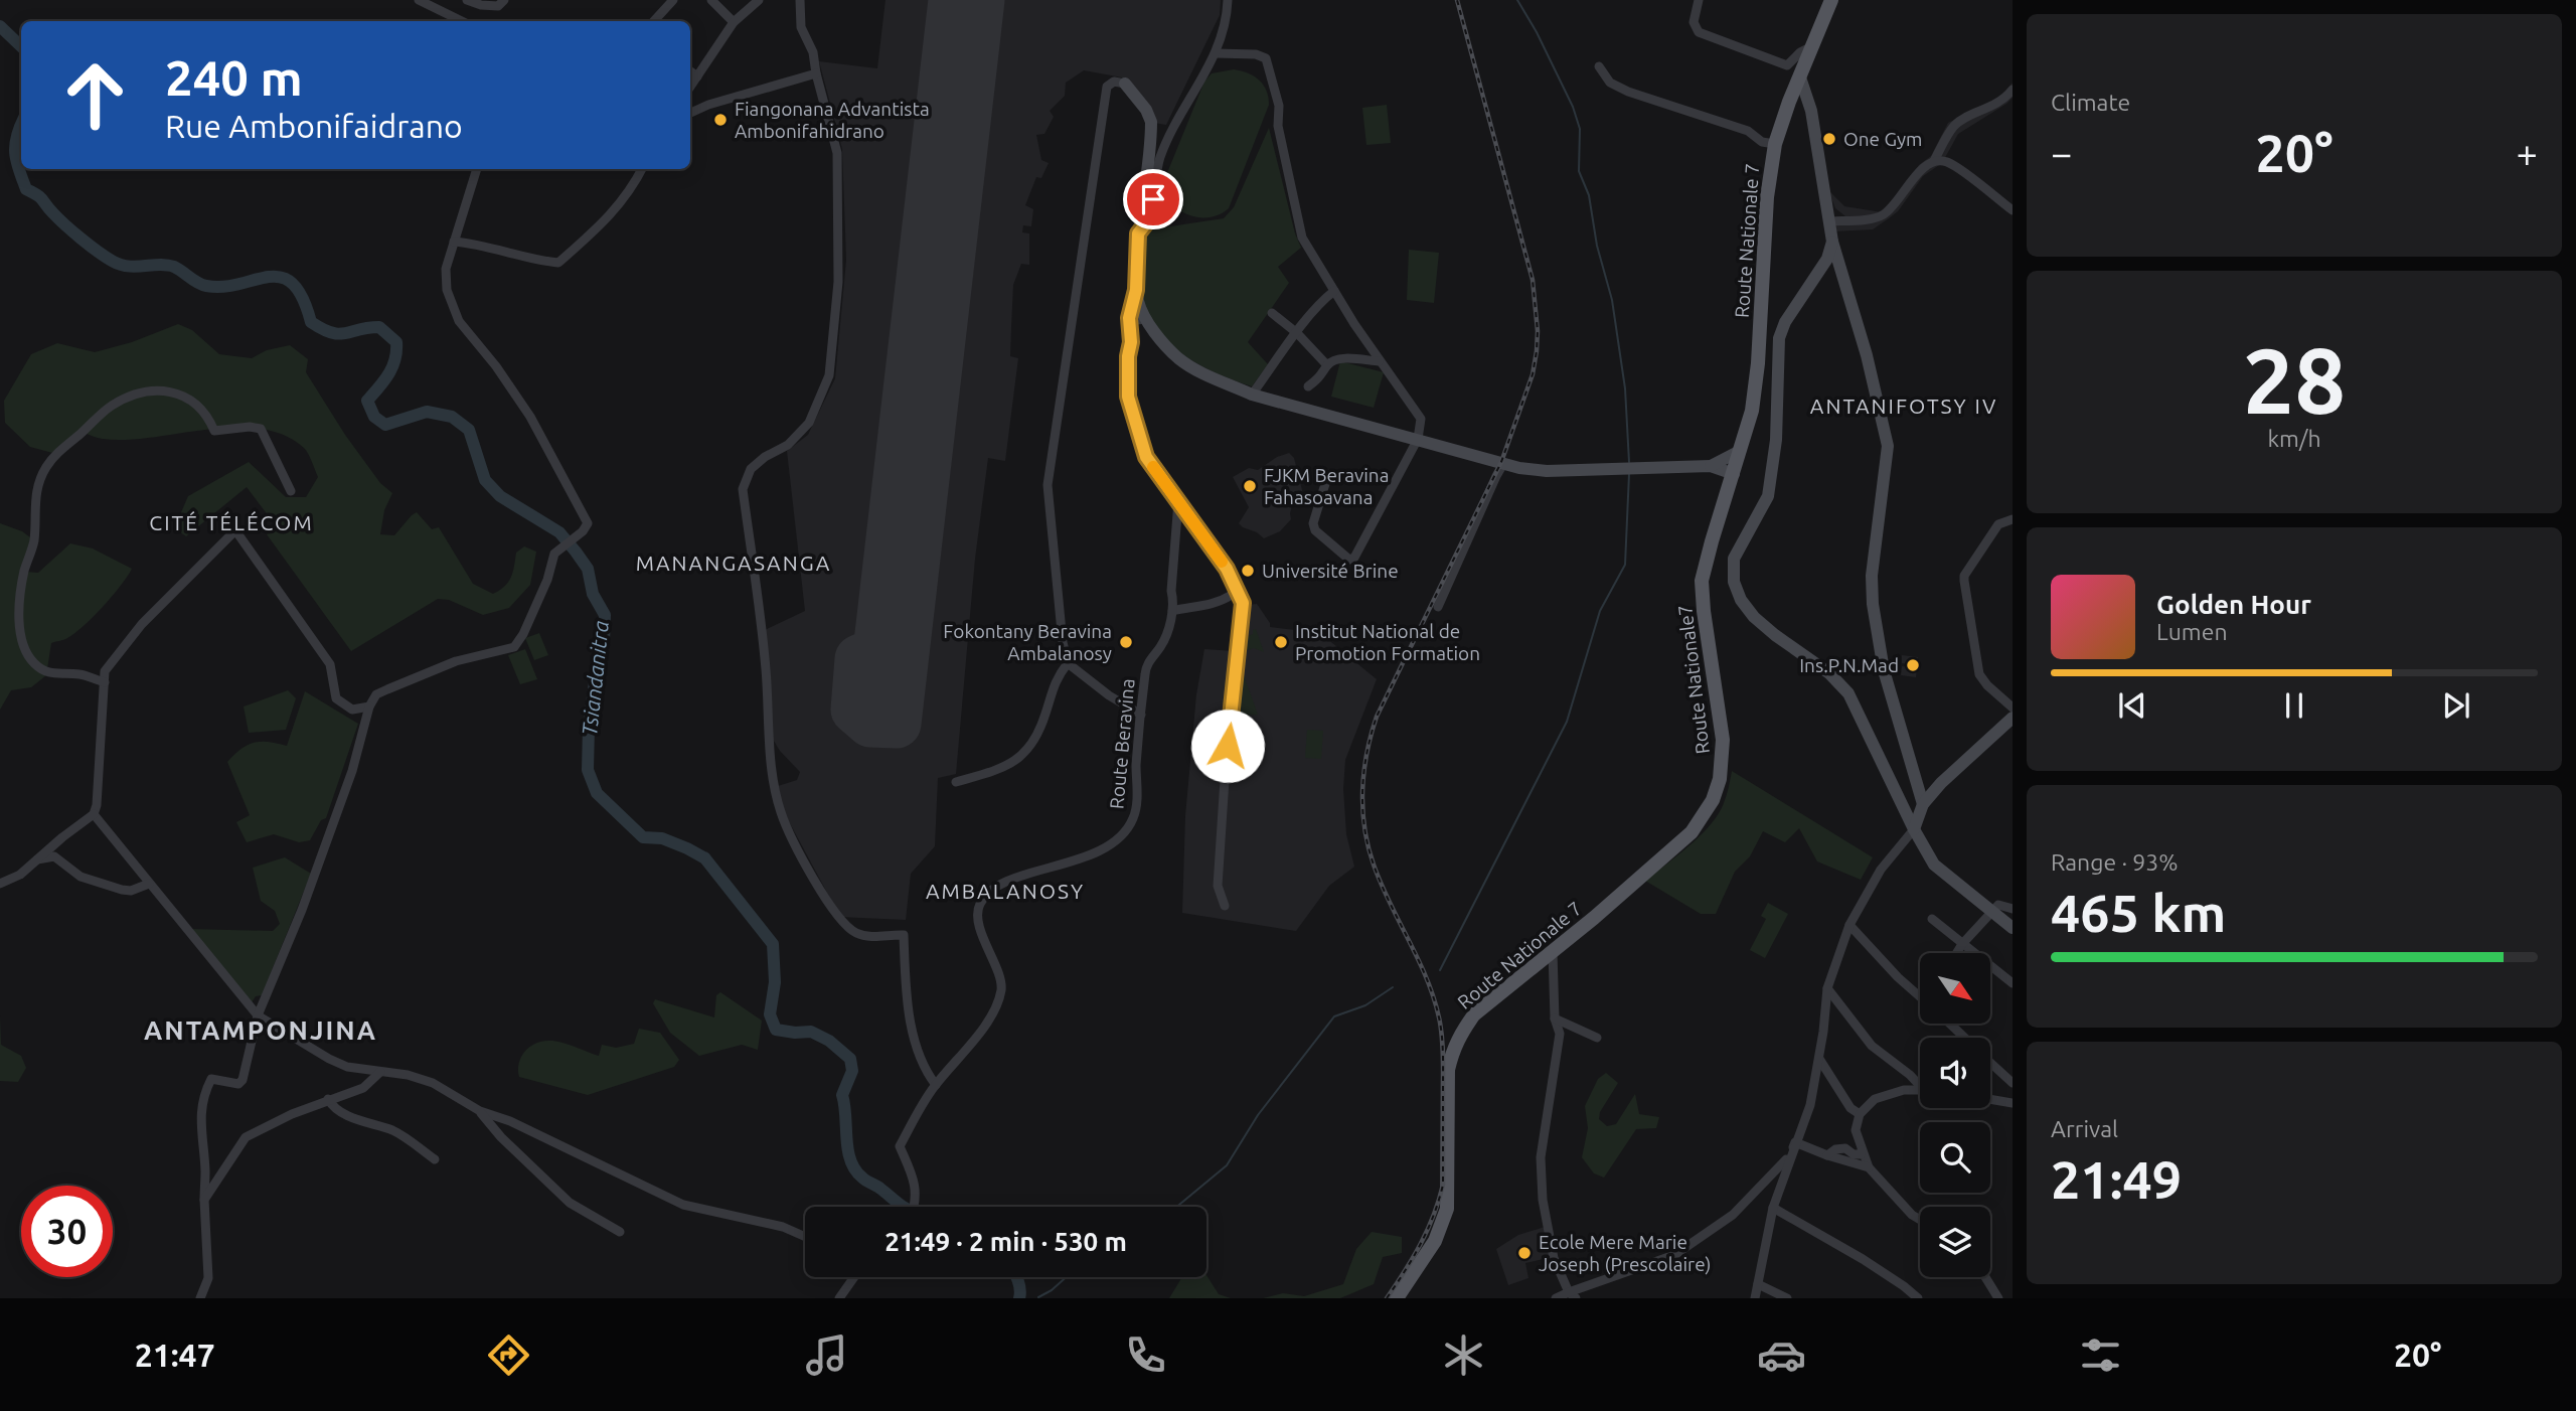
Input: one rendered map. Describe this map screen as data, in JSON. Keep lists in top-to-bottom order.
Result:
{
  "streets": {
    "main road": ["Route Nationale 7", "Route Nationale7"],
    "street": ["Route Beravina"]
  },
  "crossings": [
    ["Route Nationale 7", "Route Nationale7"]
  ],
  "districts": [
    "ANTANIFOTSY IV",
    "CITÉ TÉLÉCOM",
    "MANANGASANGA",
    "AMBALANOSY",
    "ANTAMPONJINA"
  ],
  "water": ["Tsiandanitra"],
  "places": [
    "Fiangonana Advantista Ambonifahidrano",
    "One Gym",
    "FJKM Beravina Fahasoavana",
    "Université Brine",
    "Fokontany Beravina Ambalanosy",
    "Institut National de Promotion Formation",
    "Ins.P.N.Mad",
    "Ecole Mere Marie Joseph (Prescolaire)"
  ],
  "north": "bottom right",
  "page": {
    "tile": [
      "Climate",
      ["28", "km/h"],
      ["Range · 93%", "465 km"],
      ["Arrival", "21:49"]
    ],
    "turn": ["240 m", "Rue Ambonifaidrano"],
    "heat": ["−", "20°", "+"],
    "song": ["Golden Hour", "Lumen"],
    "limit": "30",
    "trip": "21:49 · 2 min · 530 m",
    "tabs": ["21:47", "20°"]
  }
}
